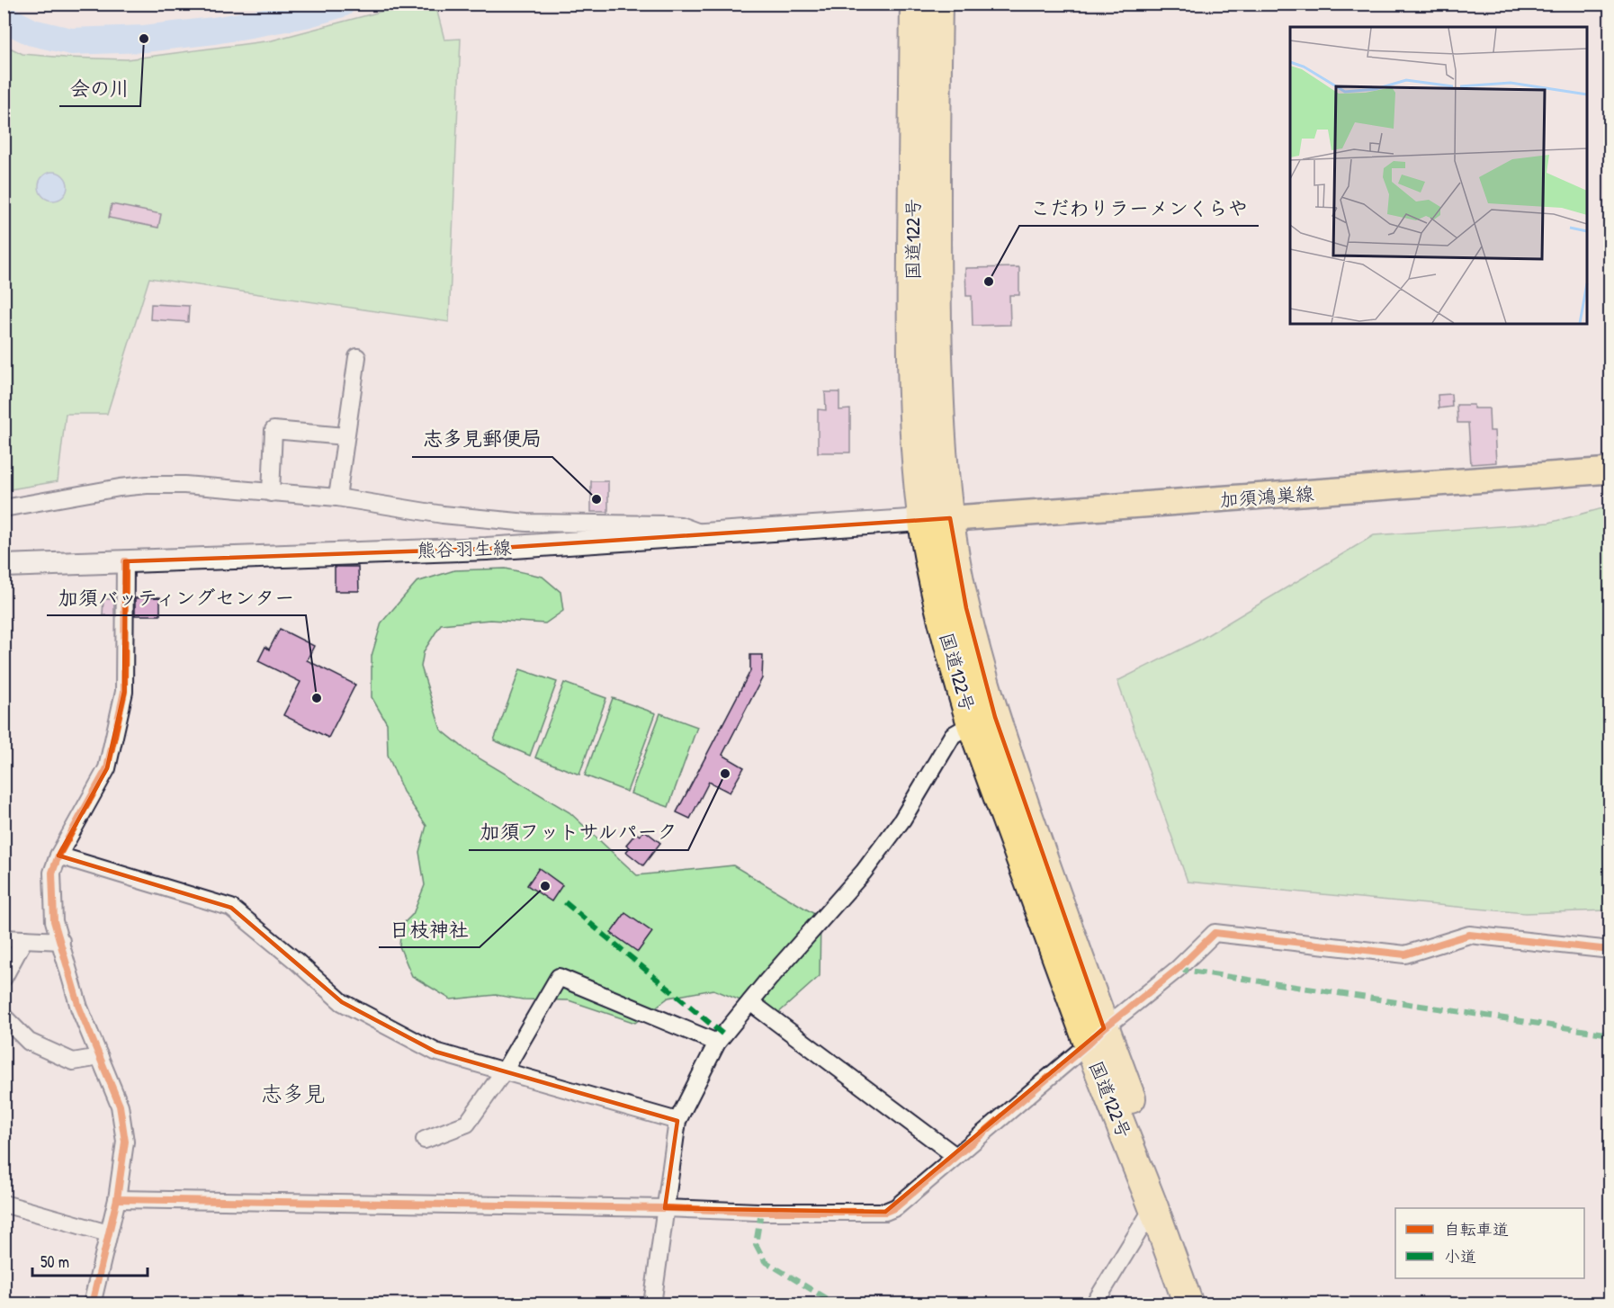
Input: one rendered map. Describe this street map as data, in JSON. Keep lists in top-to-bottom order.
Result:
{
  "streets": {
    "highway": ["国道122号"],
    "main road": ["加須鴻巣線", "熊谷羽生線"]
  },
  "crossings": [
    ["国道122号", "加須鴻巣線"],
    ["国道122号", "熊谷羽生線"],
    ["加須鴻巣線", "熊谷羽生線"]
  ],
  "districts": ["志多見"],
  "places": [
    "会の川",
    "こだわりラーメンくらや",
    "志多見郵便局",
    "加須バッティングセンター",
    "加須フットサルパーク",
    "日枝神社"
  ],
  "legend": ["自転車道", "小道"],
  "scale_bar": "50 m"
}
